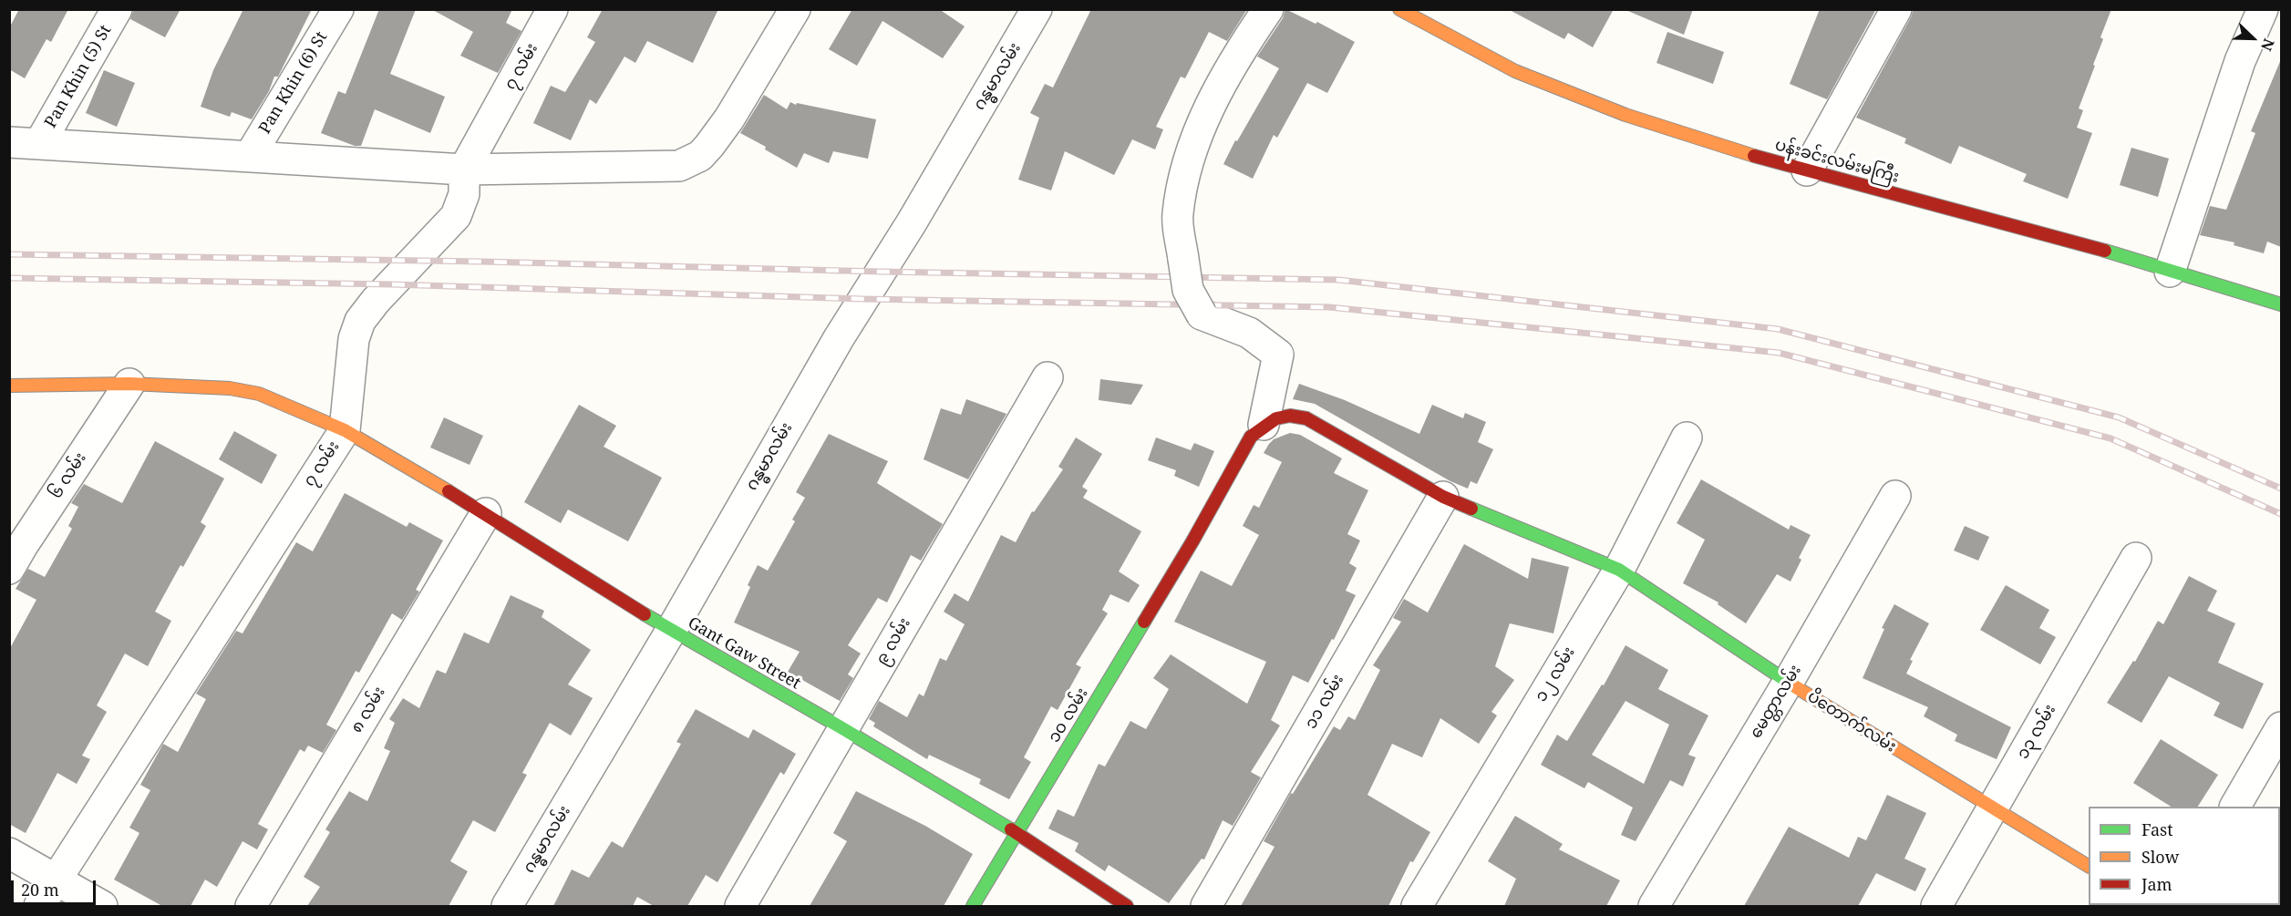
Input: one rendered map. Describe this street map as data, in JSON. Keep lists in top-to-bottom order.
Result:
{
  "streets": {
    "street": [
      "၇ လမ်း",
      "Pan Khin (5) St",
      "ဂန္ဓမာလမ်း",
      "Pan Khin (6) St",
      "ပန်းခင်းလမ်းမကြီး",
      "၆ လမ်း",
      "၉ လမ်း",
      "Gant Gaw Street",
      "၁၂ လမ်း",
      "၁၁ လမ်း",
      "မေတ္တာလမ်း",
      "၈ လမ်း",
      "၁၀ လမ်း",
      "ပိတောက်လမ်း",
      "၁၃ လမ်း"
    ]
  },
  "crossings": [
    ["၇ လမ်း", "Gant Gaw Street"],
    ["ဂန္ဓမာလမ်း", "Gant Gaw Street"],
    ["၆ လမ်း", "Gant Gaw Street"],
    ["၉ လမ်း", "Gant Gaw Street"],
    ["Gant Gaw Street", "၈ လမ်း"],
    ["Gant Gaw Street", "၁၀ လမ်း"],
    ["၁၂ လမ်း", "ပိတောက်လမ်း"],
    ["၁၁ လမ်း", "ပိတောက်လမ်း"],
    ["မေတ္တာလမ်း", "ပိတောက်လမ်း"],
    ["၁၀ လမ်း", "ပိတောက်လမ်း"],
    ["ပိတောက်လမ်း", "၁၃ လမ်း"]
  ],
  "legend": ["Fast", "Slow", "Jam"],
  "scale_bar": "20 m",
  "north": "bottom right"
}
